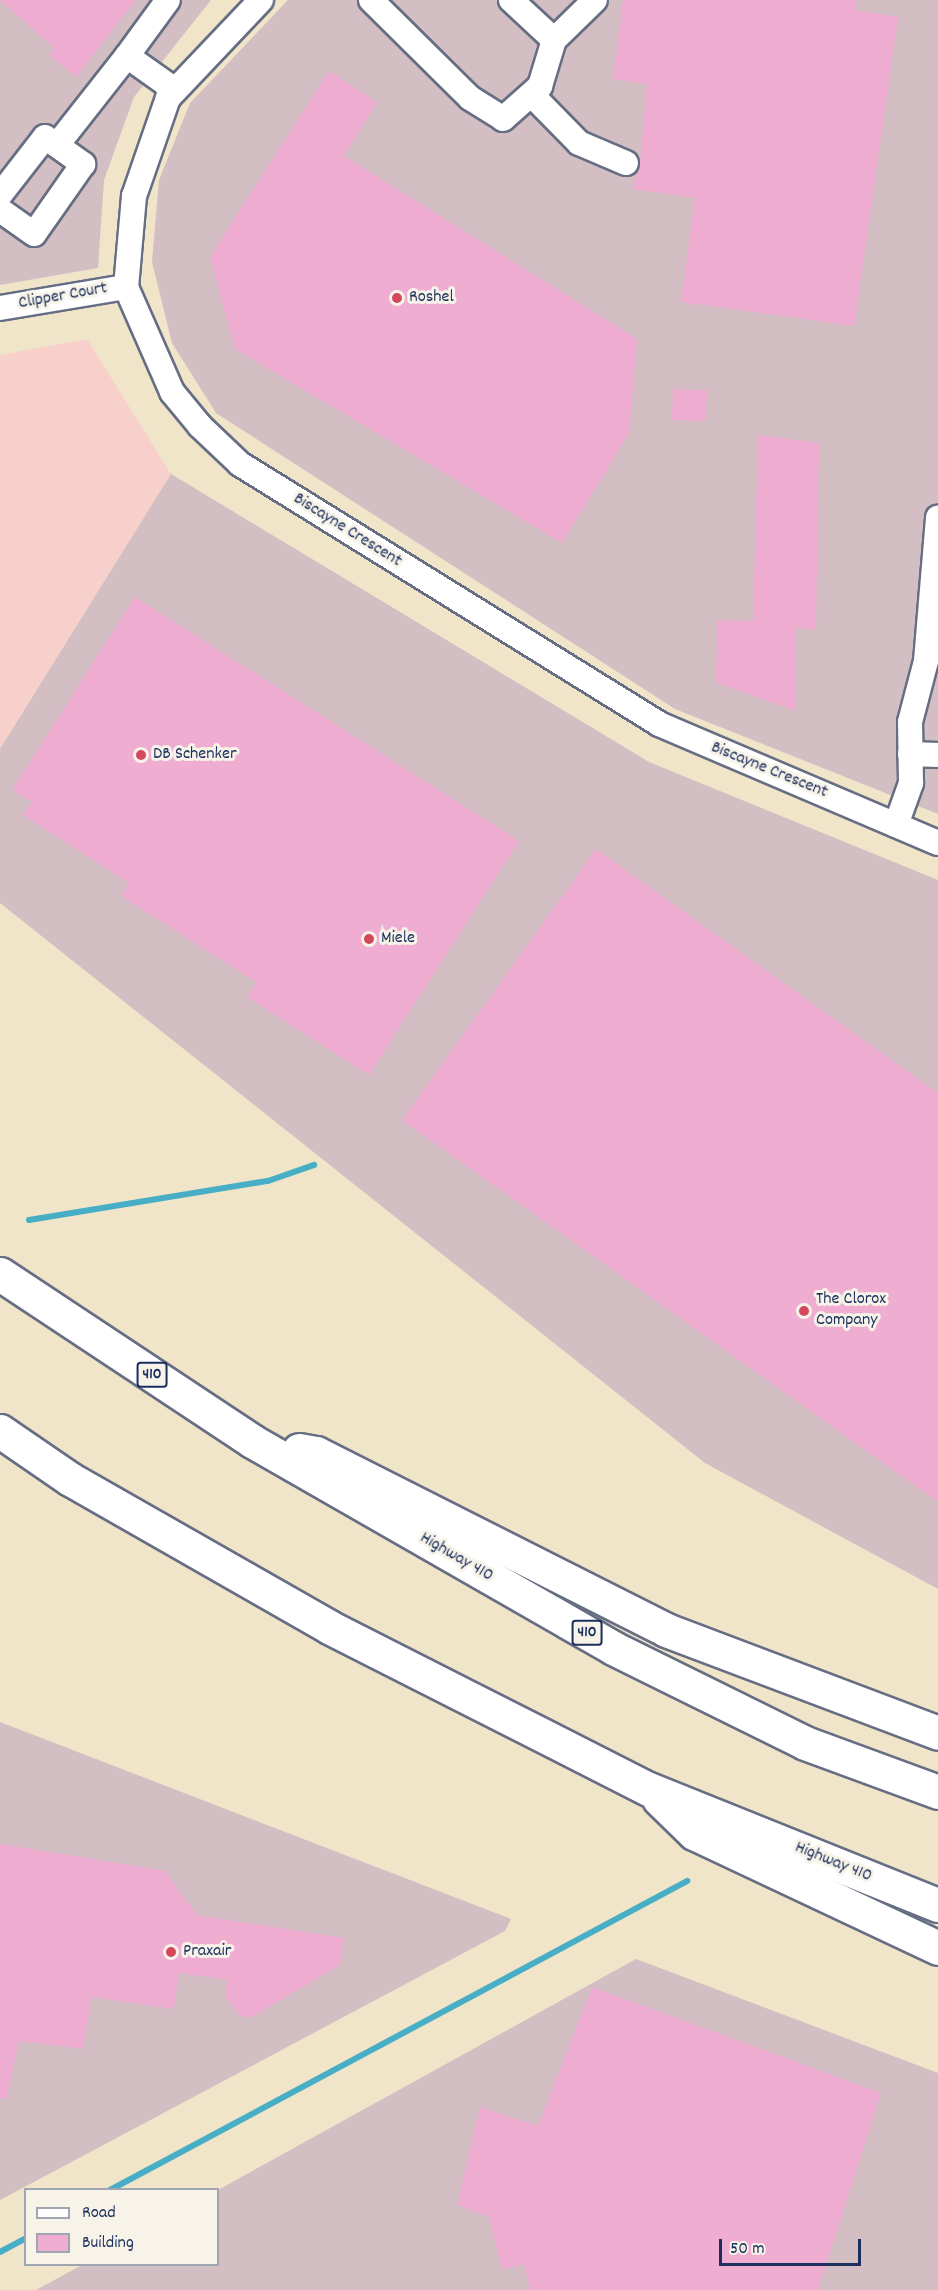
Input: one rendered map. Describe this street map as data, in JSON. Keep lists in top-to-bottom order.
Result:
{
  "streets": {
    "highway": ["410", "Highway 410"],
    "street": ["Clipper Court", "Biscayne Crescent"]
  },
  "crossings": [
    ["Clipper Court", "Biscayne Crescent"]
  ],
  "places": [
    "Roshel",
    "DB Schenker",
    "Miele",
    "The Clorox Company",
    "Praxair"
  ],
  "legend": ["Road", "Building"],
  "scale_bar": "50 m"
}
